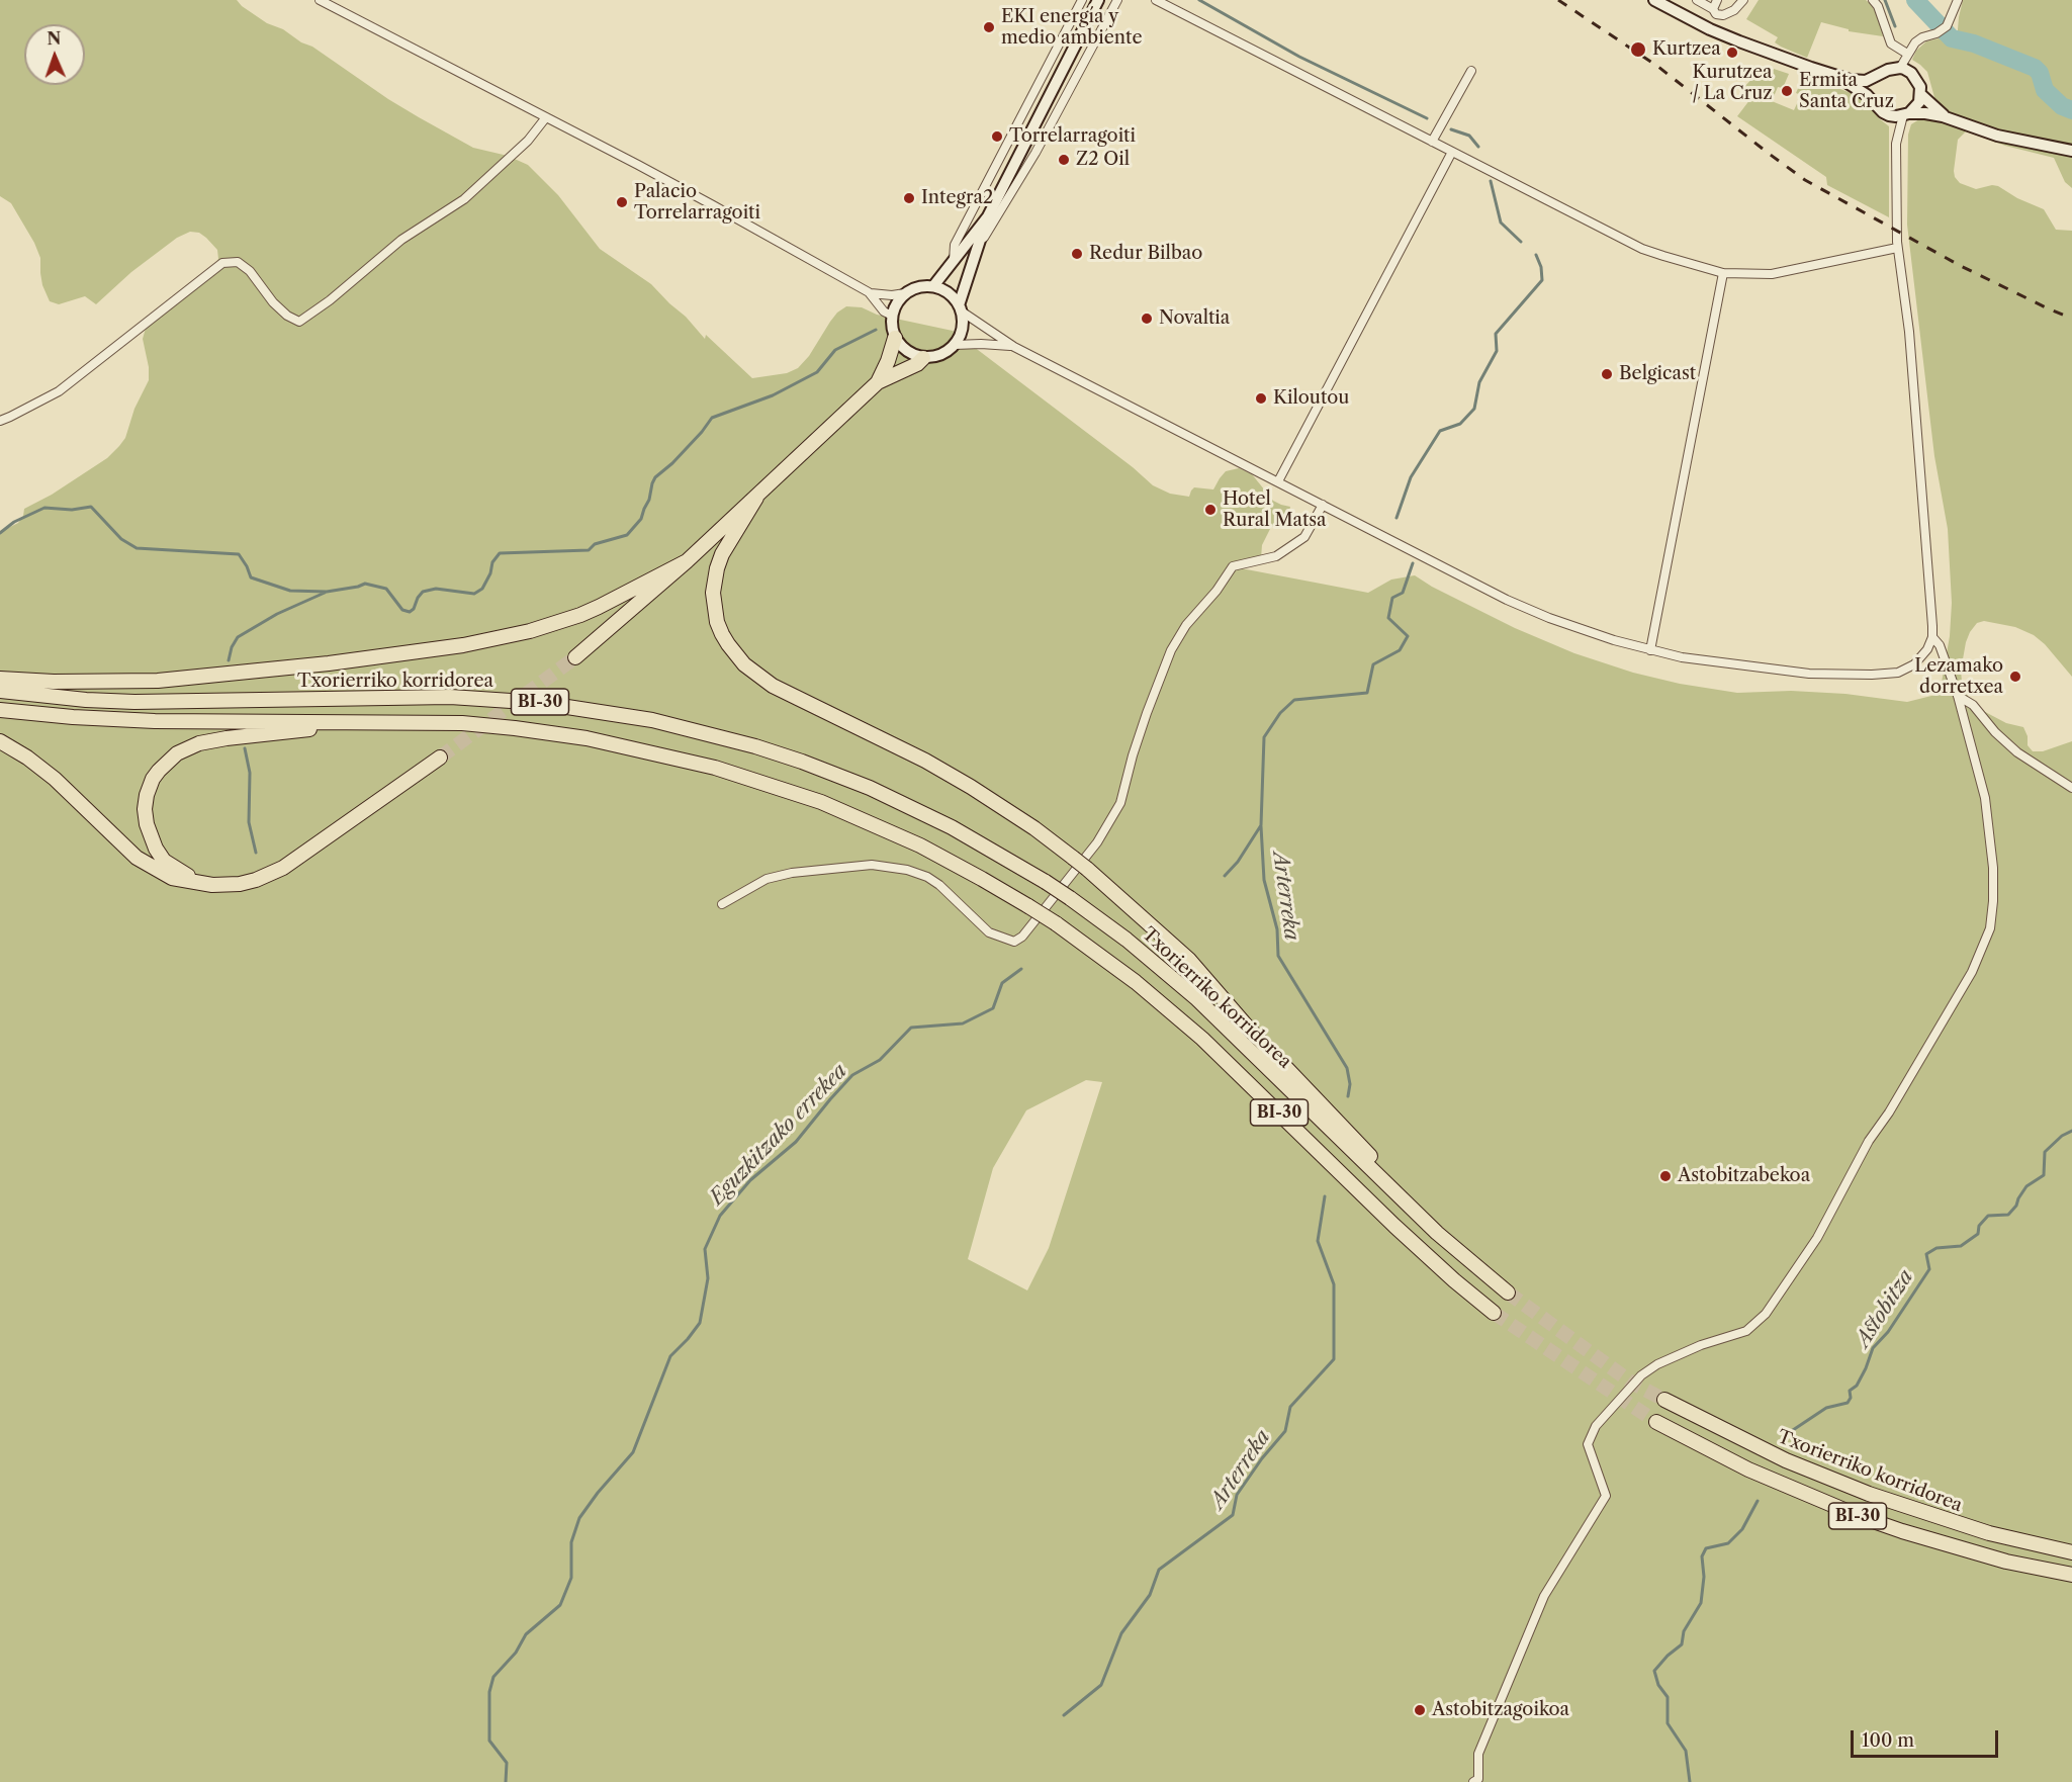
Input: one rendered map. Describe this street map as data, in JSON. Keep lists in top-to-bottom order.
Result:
{
  "streets": {
    "highway": ["Txorierriko korridorea", "BI-30"]
  },
  "water": ["Arterreka", "Eguzkitzako errekea", "Astobitza"],
  "places": [
    "EKI energía y medio ambiente",
    "Kurtzea",
    "Kurutzea / La Cruz",
    "Ermita Santa Cruz",
    "Torrelarragoiti",
    "Z2 Oil",
    "Integra2",
    "Palacio Torrelarragoiti",
    "Redur Bilbao",
    "Novaltia",
    "Belgicast",
    "Kiloutou",
    "Hotel Rural Matsa",
    "Lezamako dorretxea",
    "Astobitzabekoa",
    "Astobitzagoikoa"
  ],
  "scale_bar": "100 m",
  "north": "top"
}
